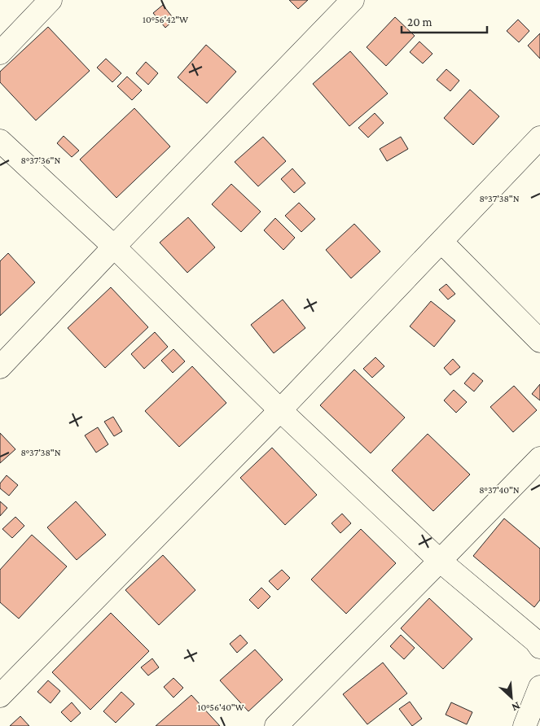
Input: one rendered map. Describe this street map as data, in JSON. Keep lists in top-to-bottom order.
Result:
{
  "scale_bar": "20 m",
  "north": "bottom right",
  "coordinates": [
    "10°56'42\"W",
    "8°37'36\"N",
    "8°37'38\"N",
    "8°37'40\"N",
    "10°56'40\"W"
  ]
}
